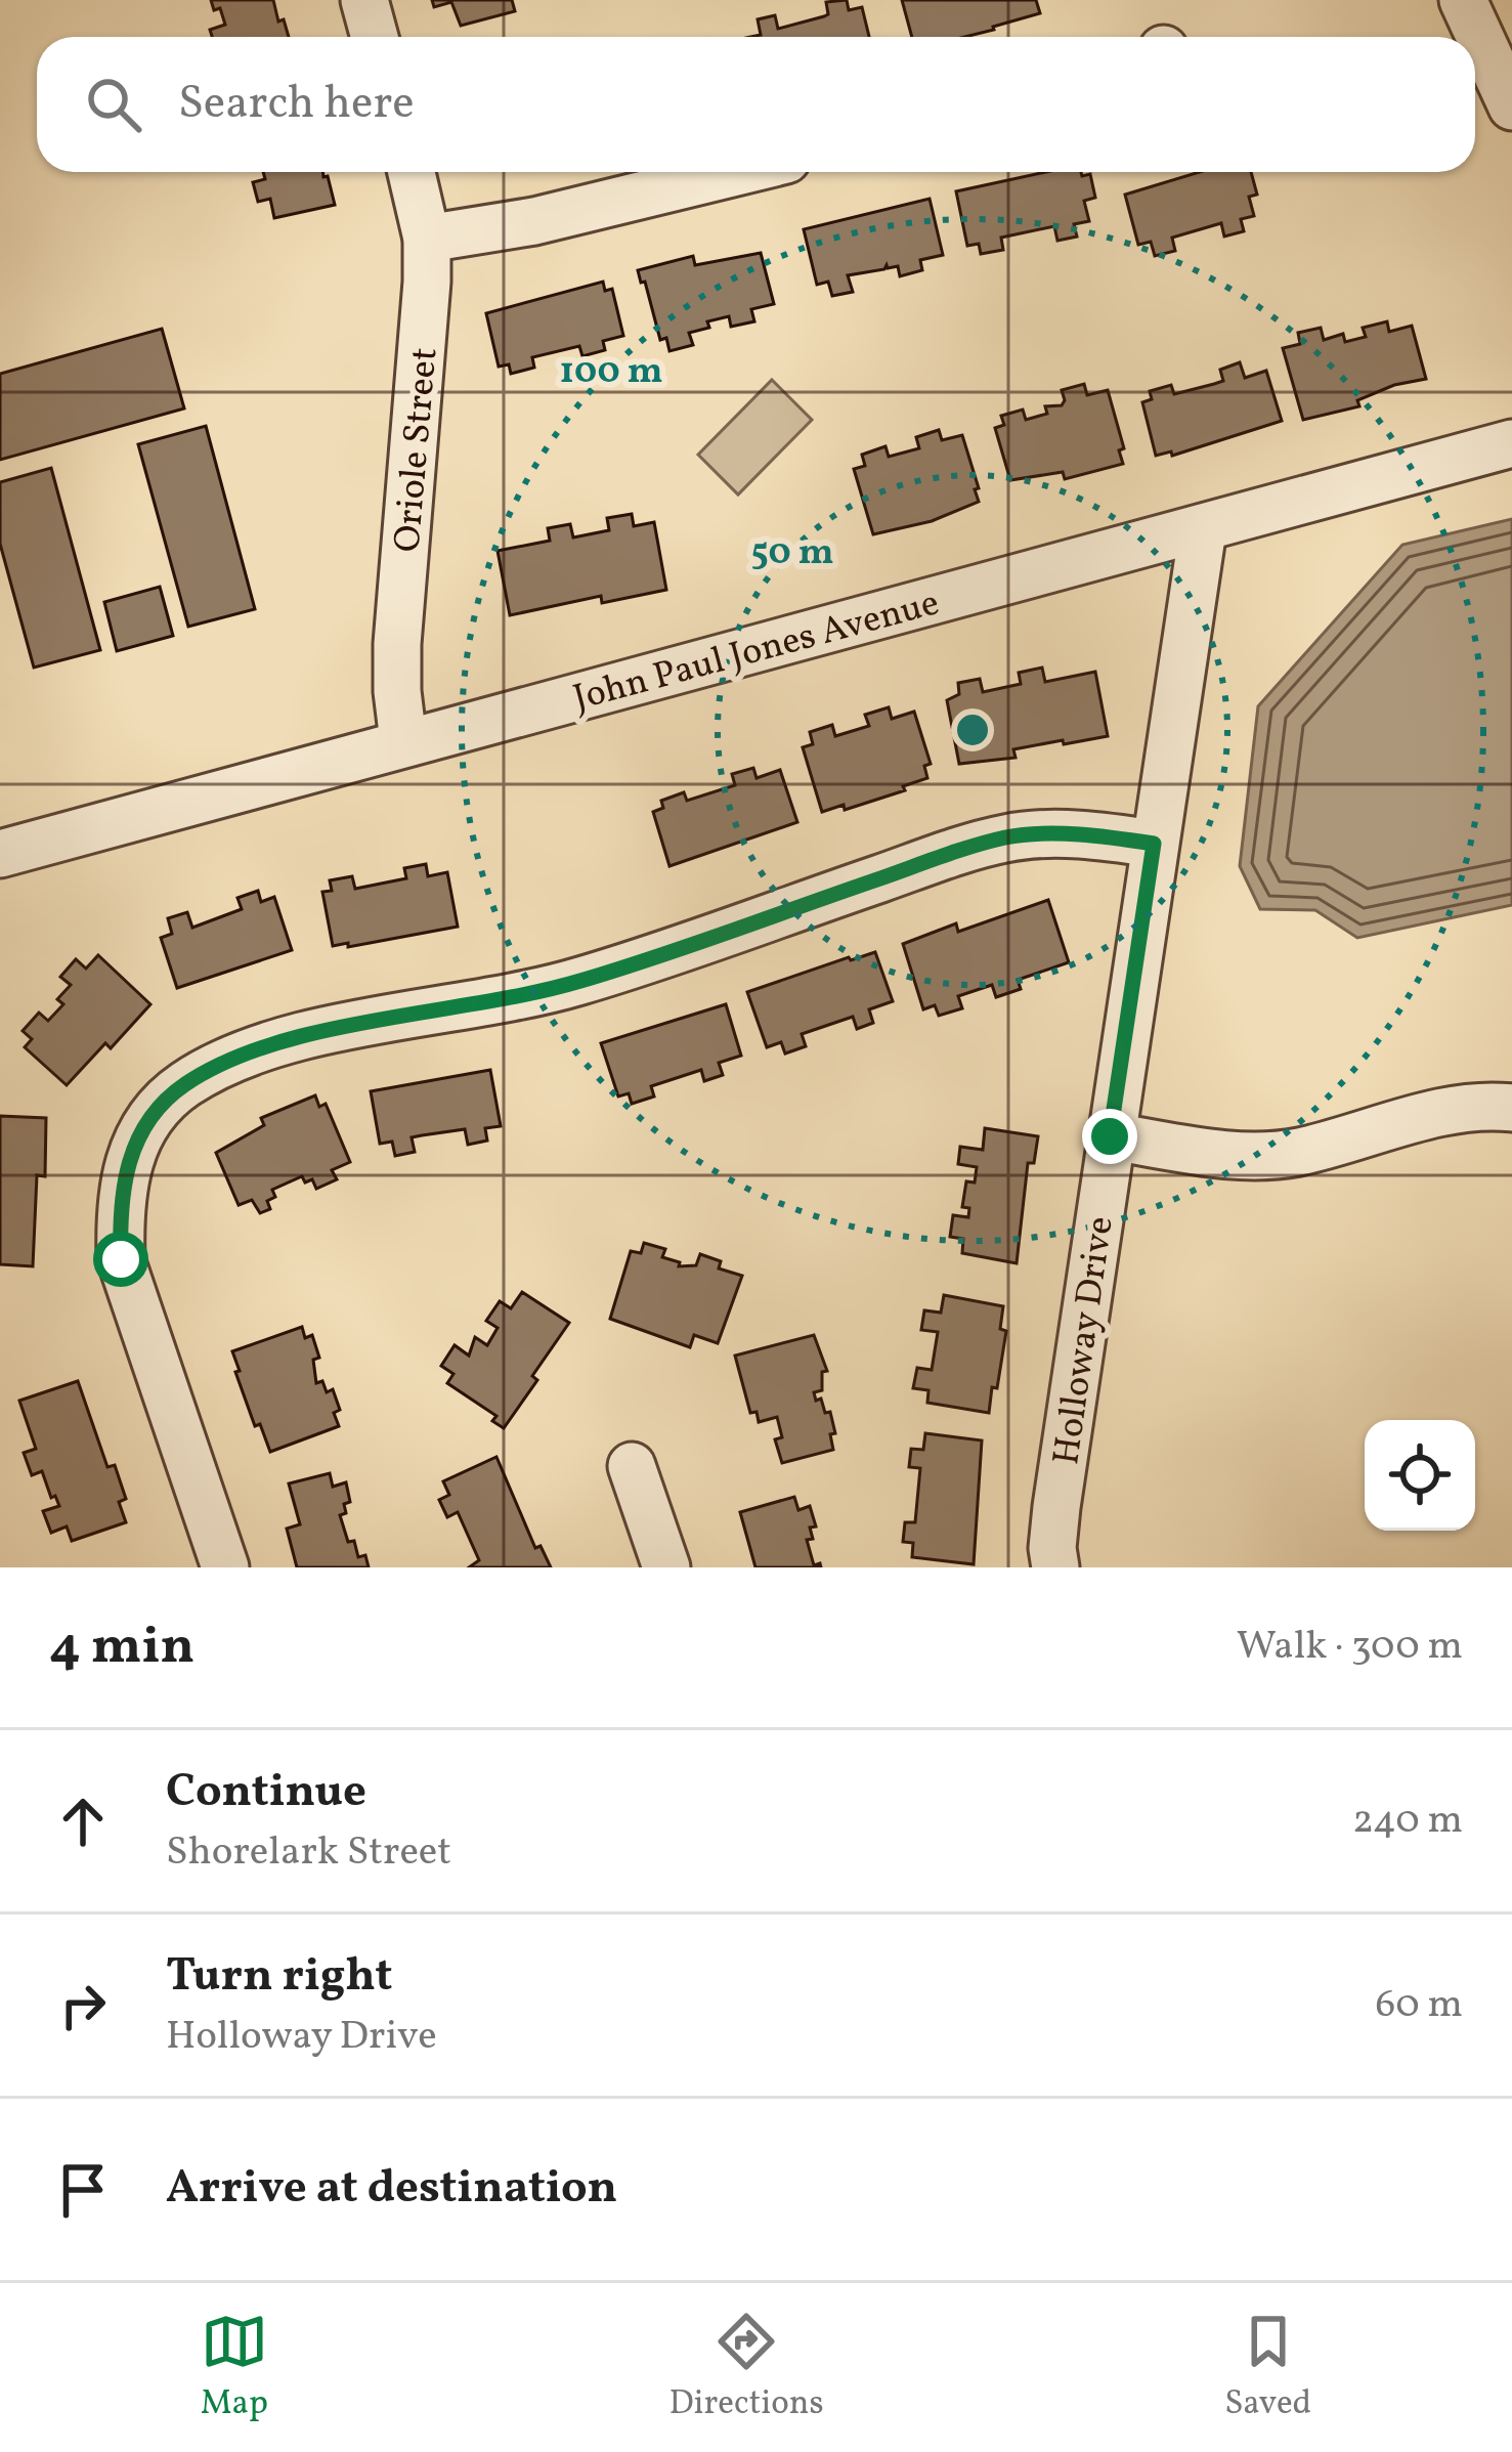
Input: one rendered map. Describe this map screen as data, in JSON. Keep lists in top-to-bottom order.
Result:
{
  "streets": {
    "street": ["Oriole Street", "John Paul Jones Avenue", "Holloway Drive"]
  },
  "crossings": [
    ["Oriole Street", "John Paul Jones Avenue"],
    ["John Paul Jones Avenue", "Holloway Drive"]
  ],
  "page": {
    "search": "Search here",
    "heading": ["4 min", "Walk · 300 m"],
    "list": [
      ["Continue", "Shorelark Street", "240 m"],
      ["Turn right", "Holloway Drive", "60 m"],
      "Arrive at destination"
    ],
    "nav": ["Map", "Directions", "Saved"]
  },
  "rings": ["100 m", "50 m"]
}
